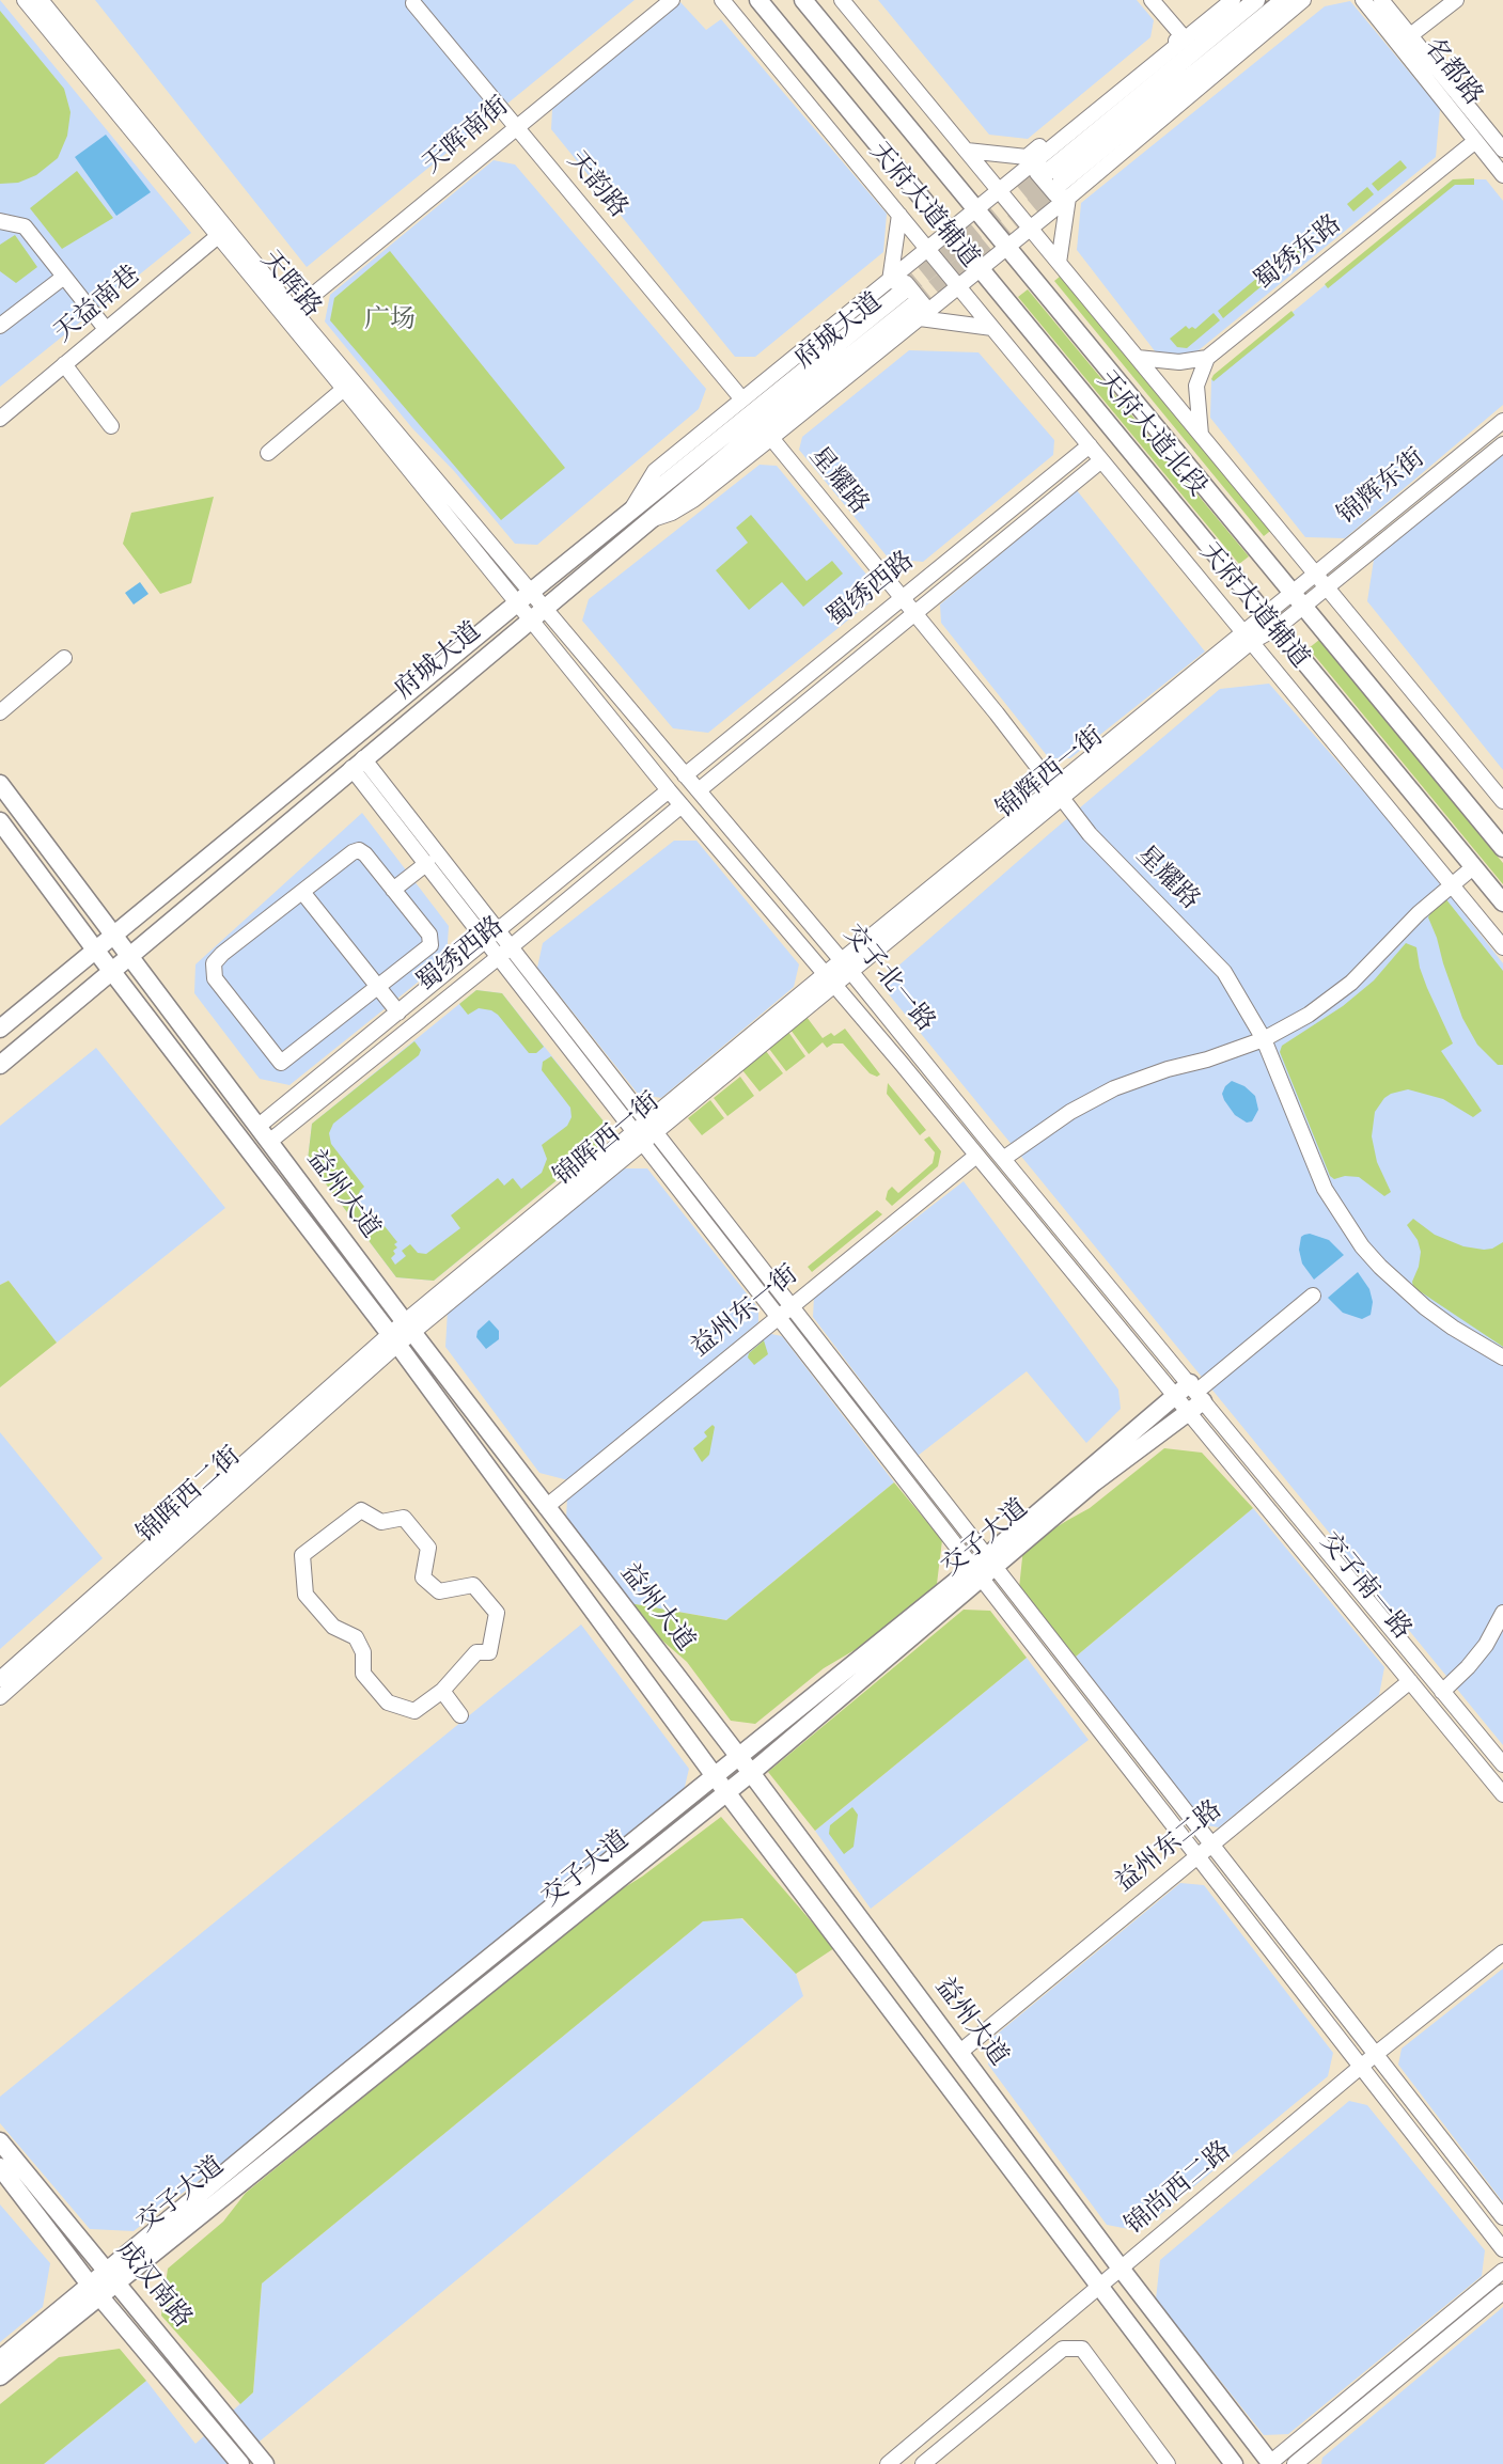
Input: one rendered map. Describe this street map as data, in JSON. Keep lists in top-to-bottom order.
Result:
{
  "streets": {
    "main road": [
      "府城大道",
      "天府大道北段",
      "益州大道",
      "交子大道",
      "成汉南路"
    ],
    "street": [
      "名都路",
      "天晖南街",
      "天韵路",
      "天府大道辅道",
      "蜀绣东路",
      "天晖路",
      "天益南巷",
      "星耀路",
      "锦辉东街",
      "蜀绣西路",
      "锦辉西一街",
      "交子北一路",
      "锦晖西一街",
      "益州东一街",
      "锦晖西二街",
      "交子南一路",
      "益州东二路",
      "锦尚西二路"
    ]
  },
  "crossings": [
    ["名都路", "蜀绣东路"],
    ["天晖南街", "天韵路"],
    ["天晖南街", "天晖路"],
    ["天府大道辅道", "蜀绣西路"],
    ["天府大道辅道", "锦辉西一街"],
    ["天晖路", "天益南巷"],
    ["天晖路", "府城大道"],
    ["天晖路", "交子北一路"],
    ["府城大道", "交子北一路"],
    ["府城大道", "益州大道"],
    ["天府大道北段", "锦辉东街"],
    ["天府大道北段", "锦辉西一街"],
    ["星耀路", "蜀绣西路"],
    ["星耀路", "锦辉西一街"],
    ["锦辉东街", "锦辉西一街"],
    ["蜀绣西路", "交子北一路"],
    ["蜀绣西路", "益州大道"],
    ["锦辉西一街", "交子北一路"],
    ["锦辉西一街", "锦晖西一街"],
    ["交子北一路", "锦晖西一街"],
    ["交子北一路", "益州东一街"],
    ["交子北一路", "交子大道"],
    ["交子北一路", "交子南一路"],
    ["锦晖西一街", "益州大道"],
    ["锦晖西一街", "锦晖西二街"],
    ["益州大道", "益州东一街"],
    ["益州大道", "锦晖西二街"],
    ["益州大道", "交子大道"],
    ["益州大道", "益州东二路"],
    ["益州大道", "锦尚西二路"],
    ["交子大道", "交子南一路"],
    ["交子大道", "成汉南路"],
    ["交子南一路", "益州东二路"]
  ],
  "parks": ["广场"]
}
